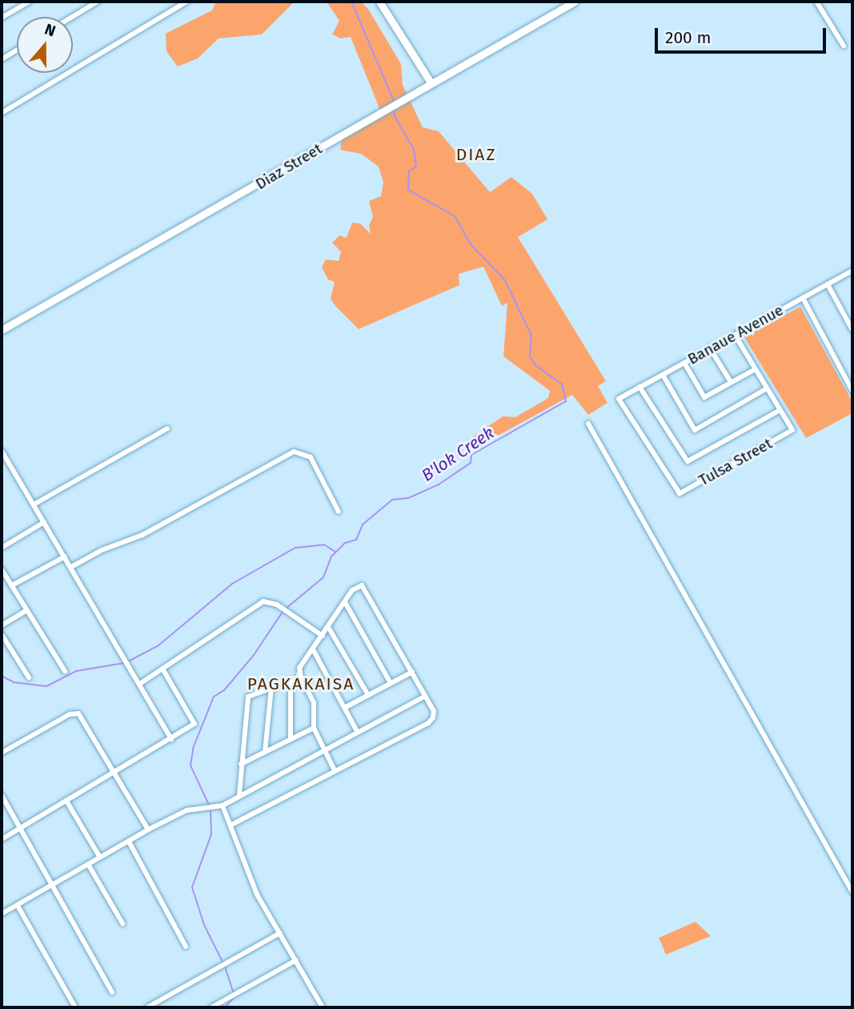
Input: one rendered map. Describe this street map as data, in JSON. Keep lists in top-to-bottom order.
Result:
{
  "streets": {
    "main road": ["Diaz Street"],
    "street": ["Banaue Avenue", "Tulsa Street"]
  },
  "crossings": [
    ["Banaue Avenue", "Tulsa Street"]
  ],
  "districts": ["DIAZ", "PAGKAKAISA"],
  "water": ["B'lok Creek"],
  "scale_bar": "200 m",
  "north": "top"
}
